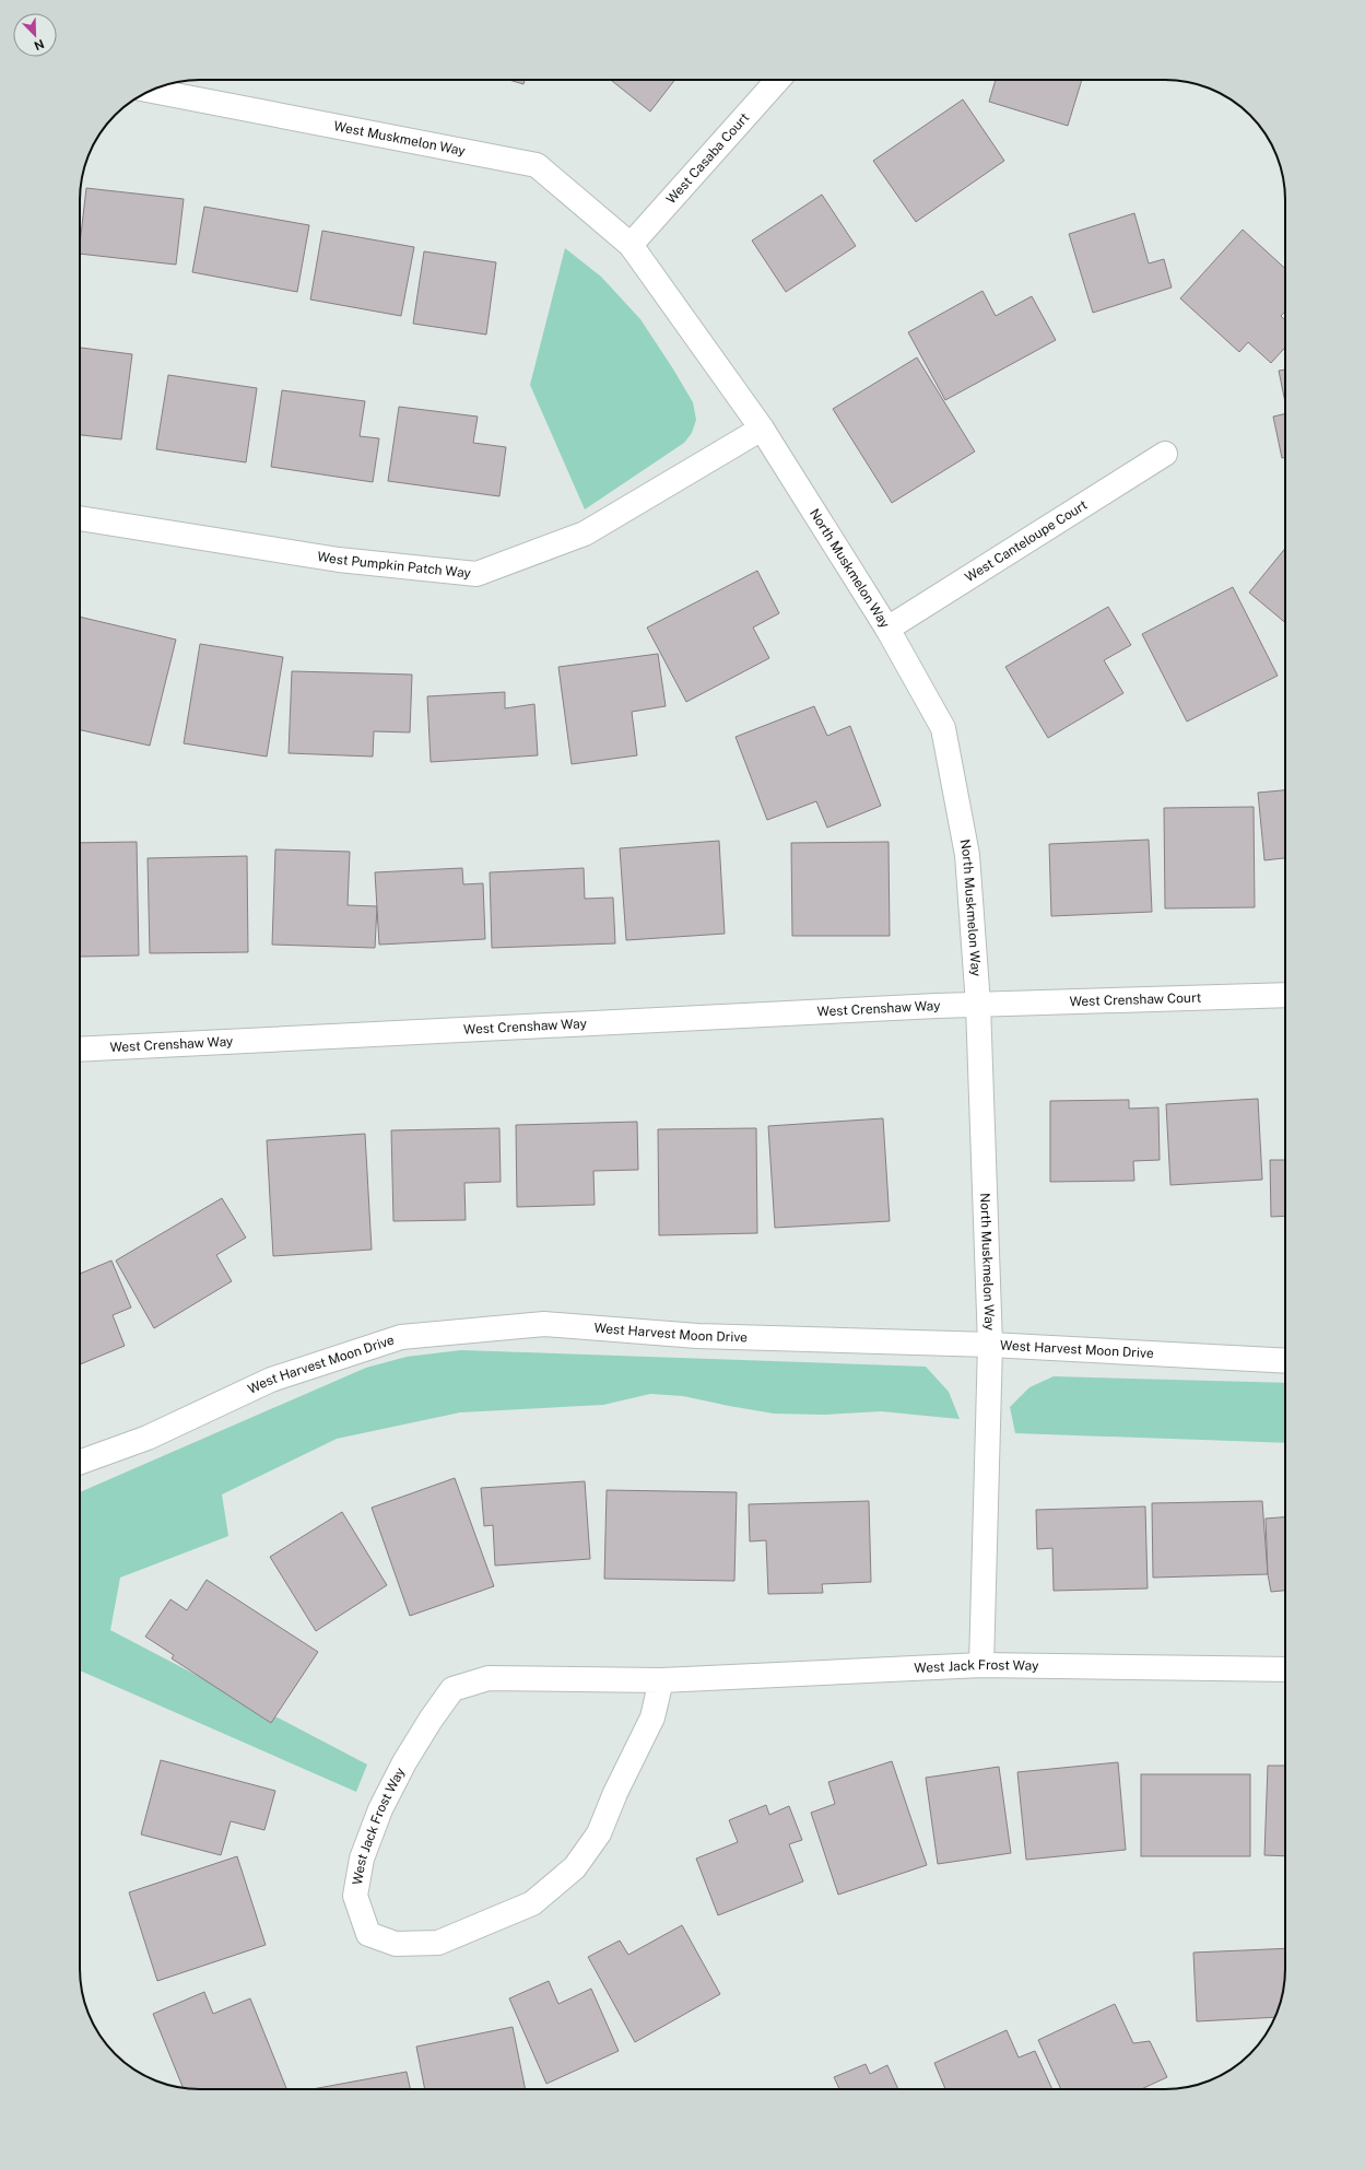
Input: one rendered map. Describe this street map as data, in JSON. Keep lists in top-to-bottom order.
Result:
{
  "streets": {
    "street": [
      "West Muskmelon Way",
      "West Casaba Court",
      "West Canteloupe Court",
      "West Pumpkin Patch Way",
      "North Muskmelon Way",
      "West Crenshaw Court",
      "West Crenshaw Way",
      "West Harvest Moon Drive",
      "West Jack Frost Way"
    ]
  },
  "crossings": [
    ["West Muskmelon Way", "West Casaba Court"],
    ["West Muskmelon Way", "North Muskmelon Way"],
    ["West Casaba Court", "North Muskmelon Way"],
    ["West Canteloupe Court", "North Muskmelon Way"],
    ["West Pumpkin Patch Way", "North Muskmelon Way"],
    ["North Muskmelon Way", "West Crenshaw Court"],
    ["North Muskmelon Way", "West Crenshaw Way"],
    ["North Muskmelon Way", "West Harvest Moon Drive"],
    ["North Muskmelon Way", "West Jack Frost Way"],
    ["West Crenshaw Court", "West Crenshaw Way"]
  ],
  "north": "bottom right"
}
